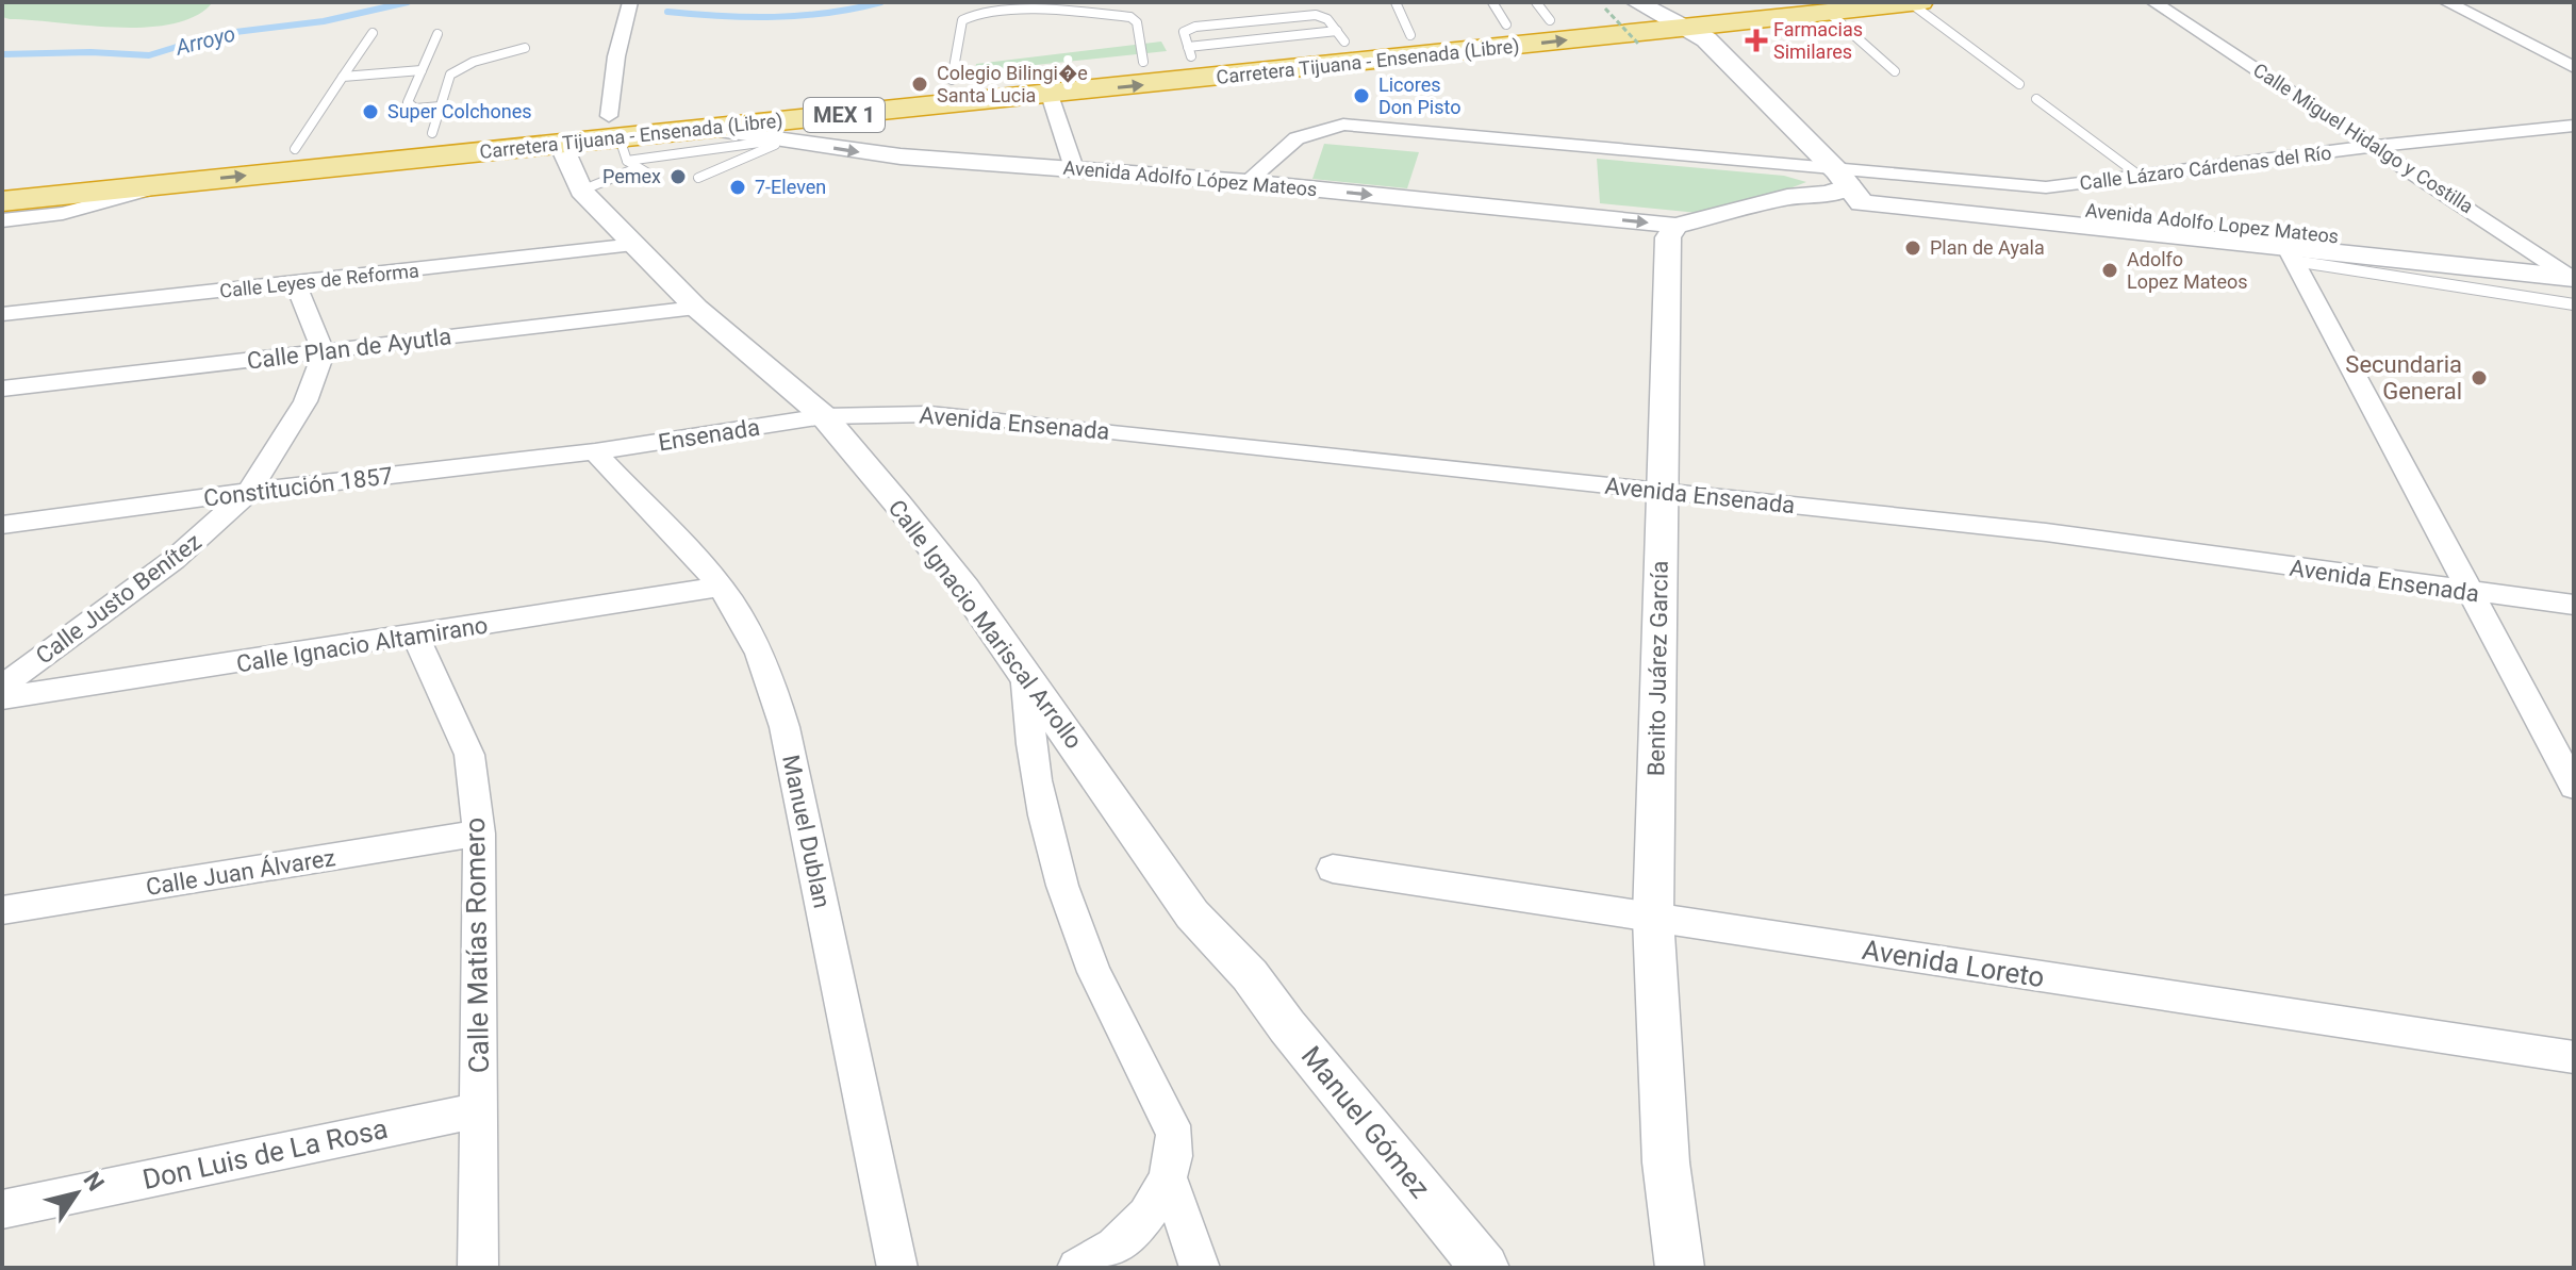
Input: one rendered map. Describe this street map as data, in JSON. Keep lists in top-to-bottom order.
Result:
{
  "streets": {
    "highway": ["Carretera Tijuana - Ensenada (Libre)", "MEX 1"],
    "main road": ["Avenida Adolfo Lopez Mateos"],
    "street": [
      "Calle Miguel Hidalgo y Costilla",
      "Calle Lázaro Cárdenas del Río",
      "Avenida Adolfo López Mateos",
      "Calle Leyes de Reforma",
      "Calle Plan de Ayutla",
      "Avenida Ensenada",
      "Ensenada",
      "Constitución 1857",
      "Calle Justo Benítez",
      "Calle Ignacio Mariscal Arrollo",
      "Calle Ignacio Altamirano",
      "Benito Juárez García",
      "Manuel Dublan",
      "Calle Juan Álvarez",
      "Calle Matías Romero",
      "Avenida Loreto",
      "Manuel Gómez",
      "Don Luis de La Rosa"
    ]
  },
  "crossings": [
    ["Carretera Tijuana - Ensenada (Libre)", "Avenida Adolfo López Mateos"],
    ["Carretera Tijuana - Ensenada (Libre)", "Calle Ignacio Mariscal Arrollo"],
    ["Calle Miguel Hidalgo y Costilla", "Calle Lázaro Cárdenas del Río"],
    ["Calle Miguel Hidalgo y Costilla", "Avenida Adolfo Lopez Mateos"],
    ["Calle Lázaro Cárdenas del Río", "Avenida Adolfo Lopez Mateos"],
    ["Avenida Adolfo López Mateos", "Benito Juárez García"],
    ["Calle Leyes de Reforma", "Calle Ignacio Mariscal Arrollo"],
    ["Calle Plan de Ayutla", "Calle Justo Benítez"],
    ["Calle Plan de Ayutla", "Calle Ignacio Mariscal Arrollo"],
    ["Avenida Ensenada", "Ensenada"],
    ["Avenida Ensenada", "Calle Ignacio Mariscal Arrollo"],
    ["Avenida Ensenada", "Benito Juárez García"],
    ["Ensenada", "Constitución 1857"],
    ["Ensenada", "Calle Ignacio Mariscal Arrollo"],
    ["Ensenada", "Manuel Dublan"],
    ["Constitución 1857", "Calle Justo Benítez"],
    ["Constitución 1857", "Manuel Dublan"],
    ["Calle Ignacio Mariscal Arrollo", "Manuel Gómez"],
    ["Calle Ignacio Altamirano", "Manuel Dublan"],
    ["Calle Ignacio Altamirano", "Calle Matías Romero"],
    ["Benito Juárez García", "Avenida Loreto"],
    ["Calle Juan Álvarez", "Calle Matías Romero"],
    ["Calle Matías Romero", "Don Luis de La Rosa"]
  ],
  "water": ["Arroyo"],
  "places": {
    "health": ["Farmacias Similares"],
    "other": [
      "Colegio Bilingi�e Santa Lucia",
      "Licores Don Pisto",
      "Super Colchones",
      "Pemex",
      "7-Eleven",
      "Plan de Ayala",
      "Adolfo Lopez Mateos",
      "Secundaria General"
    ]
  },
  "north": "top right"
}
